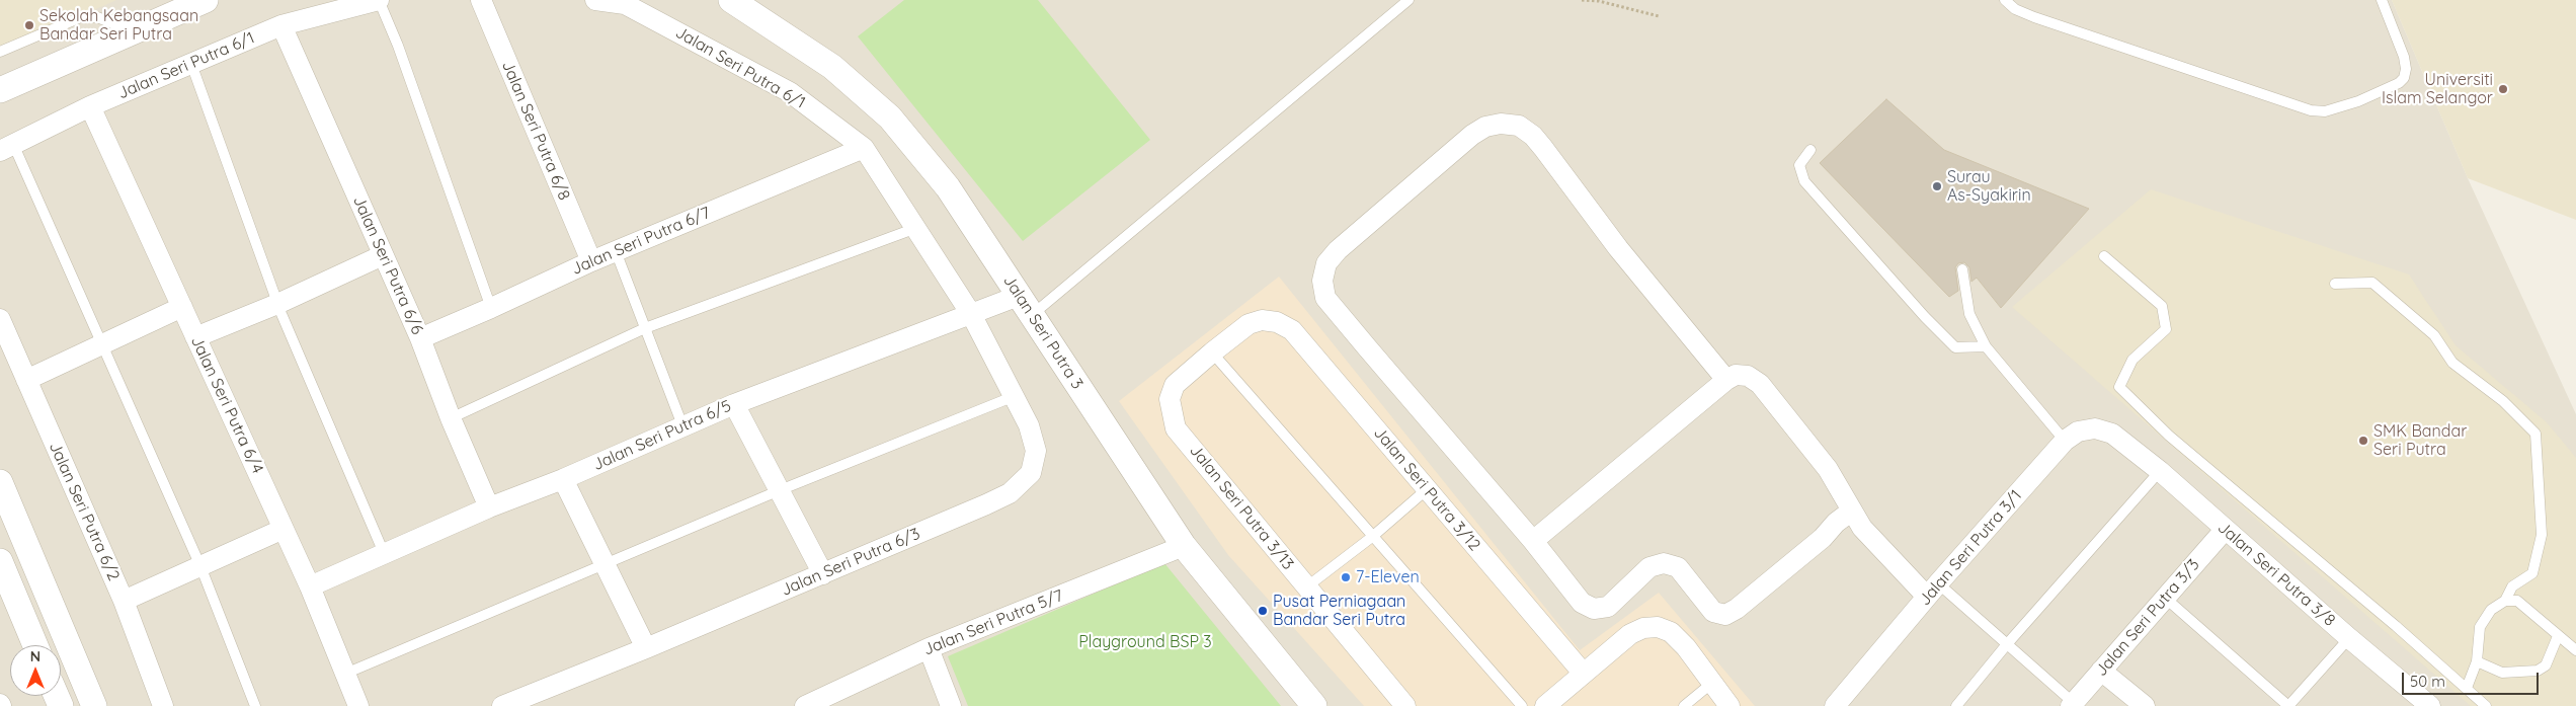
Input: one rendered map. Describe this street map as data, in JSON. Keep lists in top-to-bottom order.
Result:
{
  "streets": {
    "street": [
      "Jalan Seri Putra 6/1",
      "Jalan Seri Putra 6/8",
      "Jalan Seri Putra 6/7",
      "Jalan Seri Putra 6/6",
      "Jalan Seri Putra 3",
      "Jalan Seri Putra 6/4",
      "Jalan Seri Putra 6/5",
      "Jalan Seri Putra 3/12",
      "Jalan Seri Putra 3/13",
      "Jalan Seri Putra 6/2",
      "Jalan Seri Putra 3/1",
      "Jalan Seri Putra 6/3",
      "Jalan Seri Putra 3/8",
      "Jalan Seri Putra 3/3",
      "Jalan Seri Putra 5/7"
    ]
  },
  "crossings": [
    ["Jalan Seri Putra 6/1", "Jalan Seri Putra 6/7"],
    ["Jalan Seri Putra 6/1", "Jalan Seri Putra 6/6"],
    ["Jalan Seri Putra 6/1", "Jalan Seri Putra 6/4"],
    ["Jalan Seri Putra 6/1", "Jalan Seri Putra 6/5"],
    ["Jalan Seri Putra 6/1", "Jalan Seri Putra 6/3"],
    ["Jalan Seri Putra 6/8", "Jalan Seri Putra 6/7"],
    ["Jalan Seri Putra 6/7", "Jalan Seri Putra 6/6"],
    ["Jalan Seri Putra 6/6", "Jalan Seri Putra 6/5"],
    ["Jalan Seri Putra 3", "Jalan Seri Putra 6/5"],
    ["Jalan Seri Putra 3", "Jalan Seri Putra 5/7"],
    ["Jalan Seri Putra 6/4", "Jalan Seri Putra 6/5"],
    ["Jalan Seri Putra 6/5", "Jalan Seri Putra 6/3"],
    ["Jalan Seri Putra 3/12", "Jalan Seri Putra 3/13"],
    ["Jalan Seri Putra 3/1", "Jalan Seri Putra 3/8"],
    ["Jalan Seri Putra 3/8", "Jalan Seri Putra 3/3"]
  ],
  "parks": ["Playground BSP 3"],
  "places": [
    "Sekolah Kebangsaan Bandar Seri Putra",
    "Universiti Islam Selangor",
    "Surau As-Syakirin",
    "SMK Bandar Seri Putra",
    "7-Eleven",
    "Pusat Perniagaan Bandar Seri Putra"
  ],
  "scale_bar": "50 m",
  "north": "top"
}
